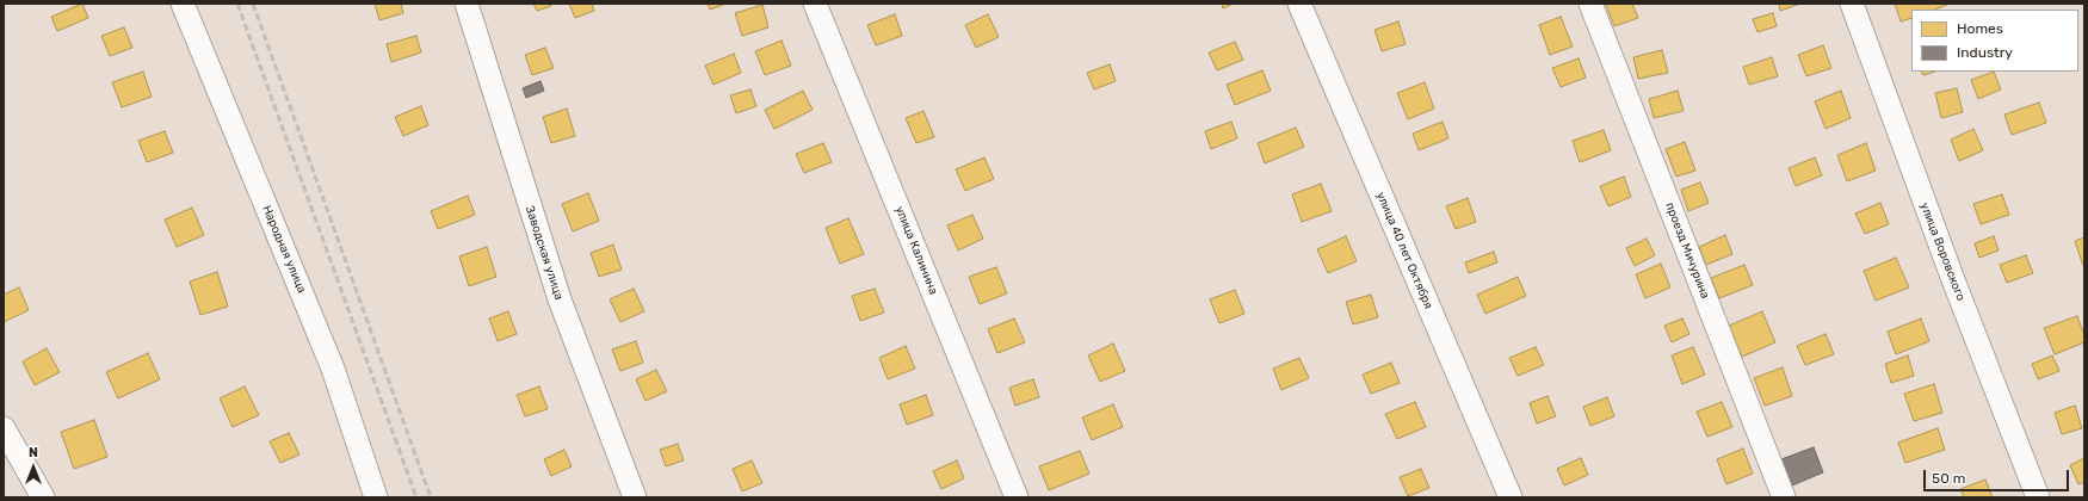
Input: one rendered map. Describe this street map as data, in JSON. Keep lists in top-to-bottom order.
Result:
{
  "streets": {
    "street": [
      "Народная улица",
      "улица Калинина",
      "улица 40 лет Октября",
      "проезд Мичурина",
      "улица Воровского",
      "Заводская улица"
    ]
  },
  "legend": ["Homes", "Industry"],
  "scale_bar": "50 m",
  "north": "top"
}
